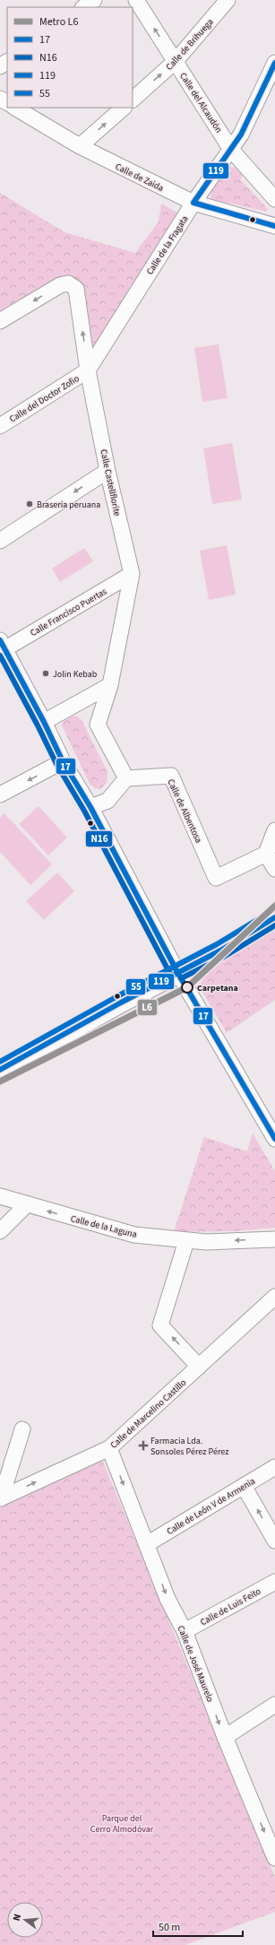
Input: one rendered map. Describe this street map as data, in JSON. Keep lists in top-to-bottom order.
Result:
{
  "streets": {
    "street": [
      "Calle de Brihuega",
      "Calle del Alcaudón",
      "Calle de Zaida",
      "Calle de la Fragata",
      "Calle del Doctor Zofio",
      "Calle Castellflorite",
      "Calle Francisco Puertas",
      "Calle de Albentosa",
      "Calle de la Laguna",
      "Calle de Marcelino Castillo",
      "Calle de León V de Armenia",
      "Calle de Luis Feito",
      "Calle de José Maurelo"
    ]
  },
  "crossings": [
    ["Calle de Brihuega", "Calle del Alcaudón"],
    ["Calle del Alcaudón", "Calle de la Fragata"],
    ["Calle de Zaida", "Calle de la Fragata"],
    ["Calle de la Fragata", "Calle del Doctor Zofio"],
    ["Calle de la Fragata", "Calle Castellflorite"],
    ["Calle del Doctor Zofio", "Calle Castellflorite"],
    ["Calle Castellflorite", "Calle Francisco Puertas"],
    ["Calle de Marcelino Castillo", "Calle de José Maurelo"],
    ["Calle de León V de Armenia", "Calle de José Maurelo"],
    ["Calle de Luis Feito", "Calle de José Maurelo"]
  ],
  "one_way": ["Calle de Brihuega", "Calle de la Laguna", "Calle de José Maurelo"],
  "parks": ["Parque del Cerro Almodóvar"],
  "places": {
    "other": ["Braseria peruana", "Jolin Kebab", "Carpetana"],
    "health": ["Farmacia Lda. Sonsoles Pérez Pérez"]
  },
  "lines": [
    "transit line 119",
    "transit line 17",
    "transit line N16",
    "metro line L6",
    "transit line 55"
  ],
  "legend": [
    "Metro L6",
    "17",
    "N16",
    "119",
    "55"
  ],
  "scale_bar": "50 m",
  "north": "left"
}
